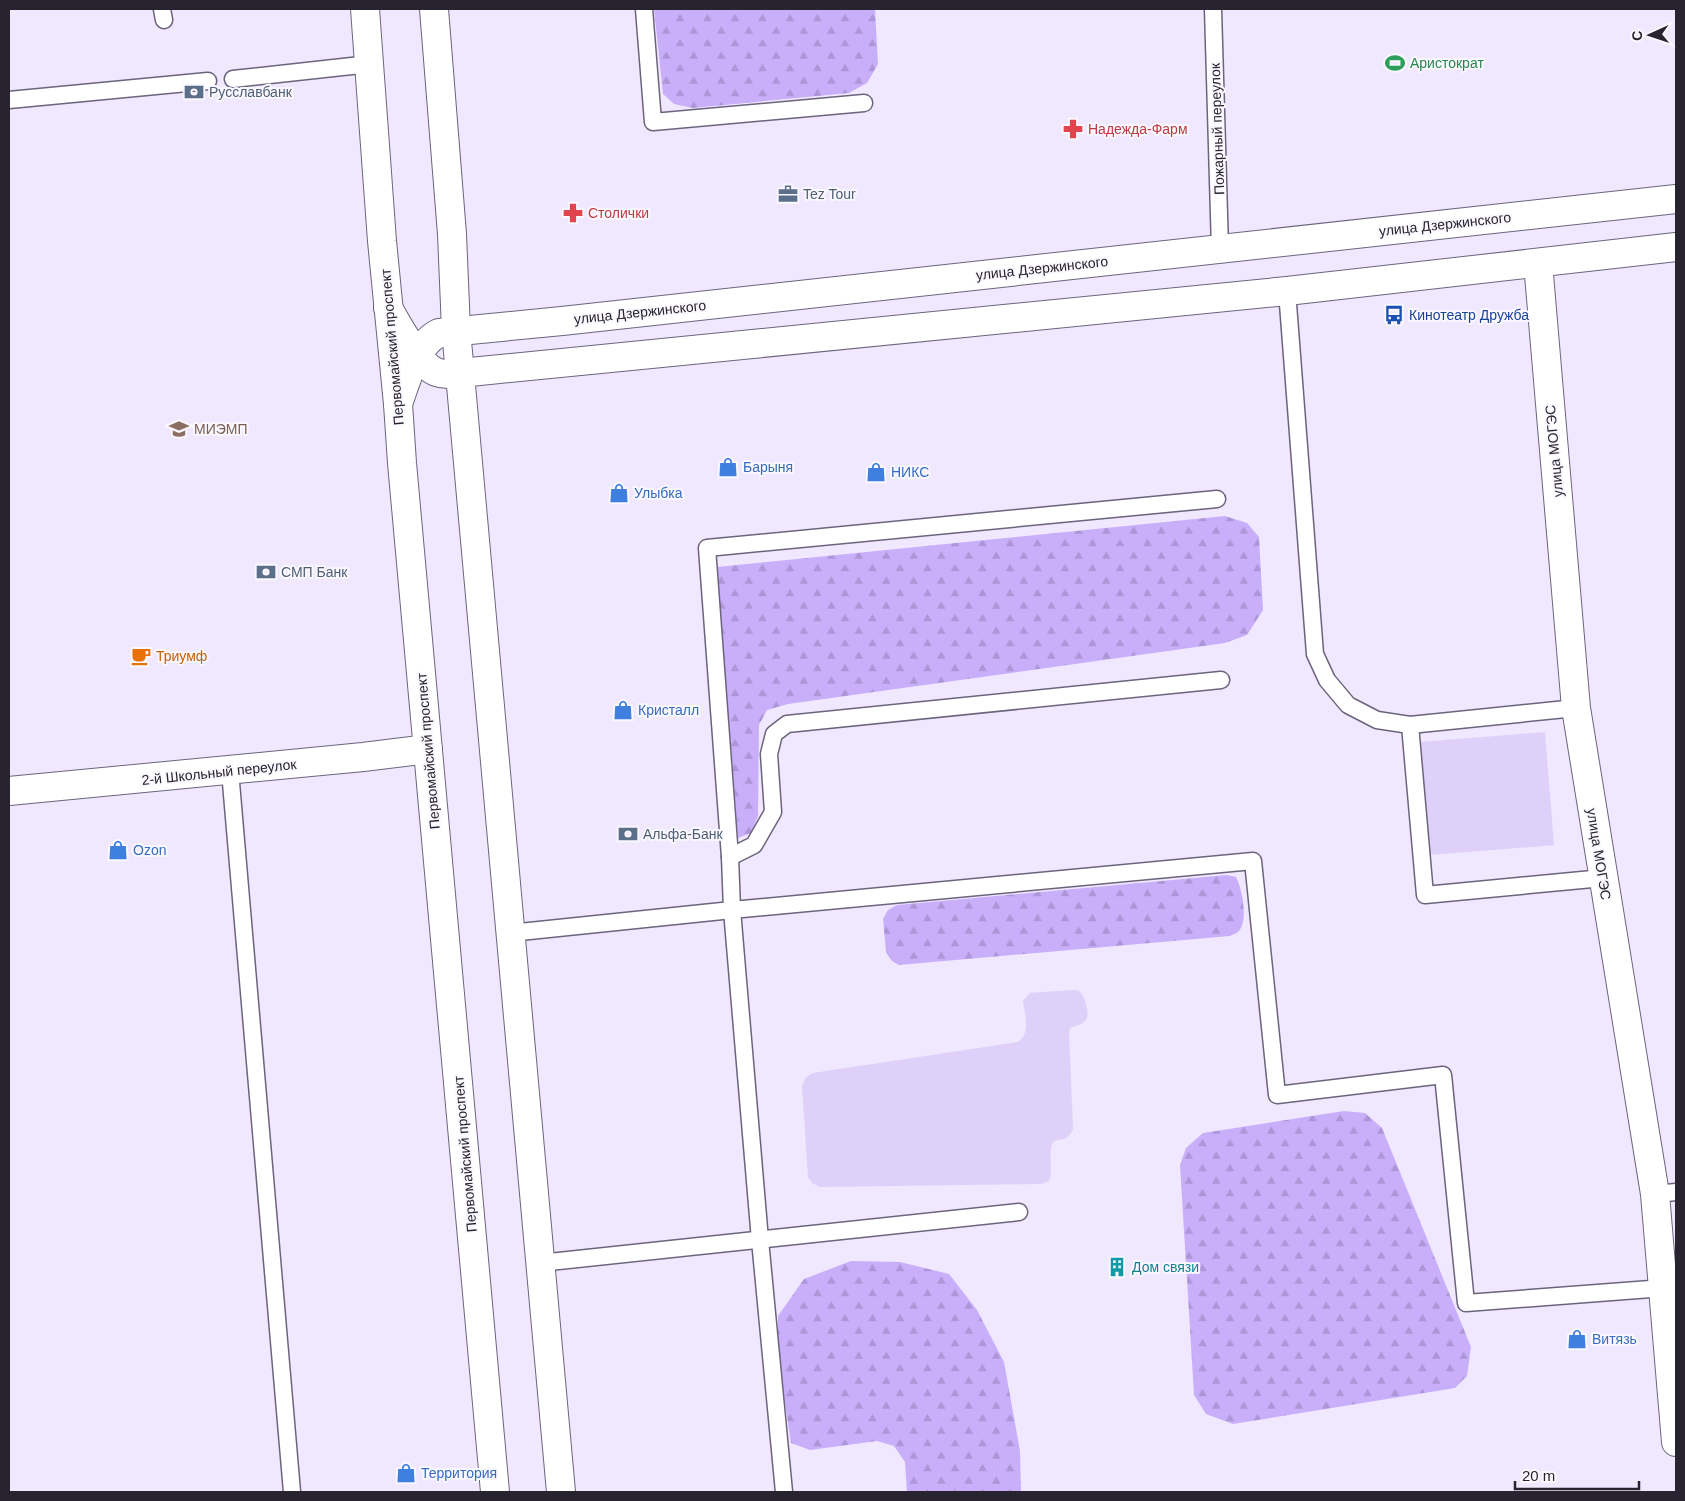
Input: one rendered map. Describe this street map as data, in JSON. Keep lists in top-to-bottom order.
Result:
{
  "streets": {
    "main road": [
      "улица Дзержинского",
      "Первомайский проспект",
      "улица МОГЭС",
      "2-й Школьный переулок"
    ],
    "lane": ["Пожарный переулок"]
  },
  "crossings": [
    ["Пожарный переулок", "улица Дзержинского"],
    ["улица Дзержинского", "Первомайский проспект"],
    ["Первомайский проспект", "2-й Школьный переулок"]
  ],
  "places": {
    "sports": ["Аристократ"],
    "bank": ["Русславбанк", "СМП Банк", "Альфа-Банк"],
    "pharmacy": ["Надежда-Фарм", "Столички"],
    "office": ["Tez Tour"],
    "bus stop": ["Кинотеатр Дружба"],
    "school or university": ["МИЭМП"],
    "shop": [
      "Барыня",
      "НИКС",
      "Улыбка",
      "Кристалл",
      "Ozon",
      "Витязь",
      "Территория"
    ],
    "cafe": ["Триумф"],
    "building": ["Дом связи"]
  },
  "scale_bar": "20 m",
  "north": "left"
}
